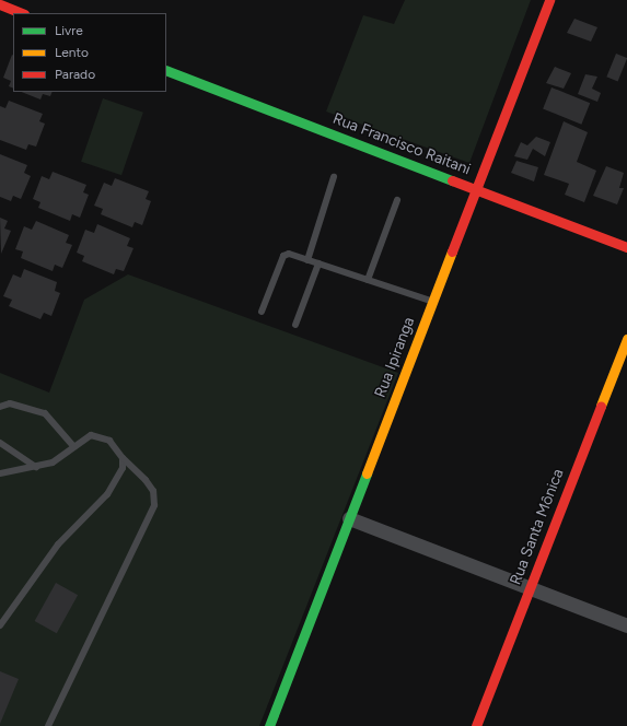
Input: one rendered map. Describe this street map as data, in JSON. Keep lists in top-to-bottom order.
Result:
{
  "streets": {
    "main road": ["Rua Francisco Raitani", "Rua Ipiranga", "Rua Santa Mônica"]
  },
  "crossings": [
    ["Rua Francisco Raitani", "Rua Ipiranga"]
  ],
  "legend": ["Livre", "Lento", "Parado"]
}
